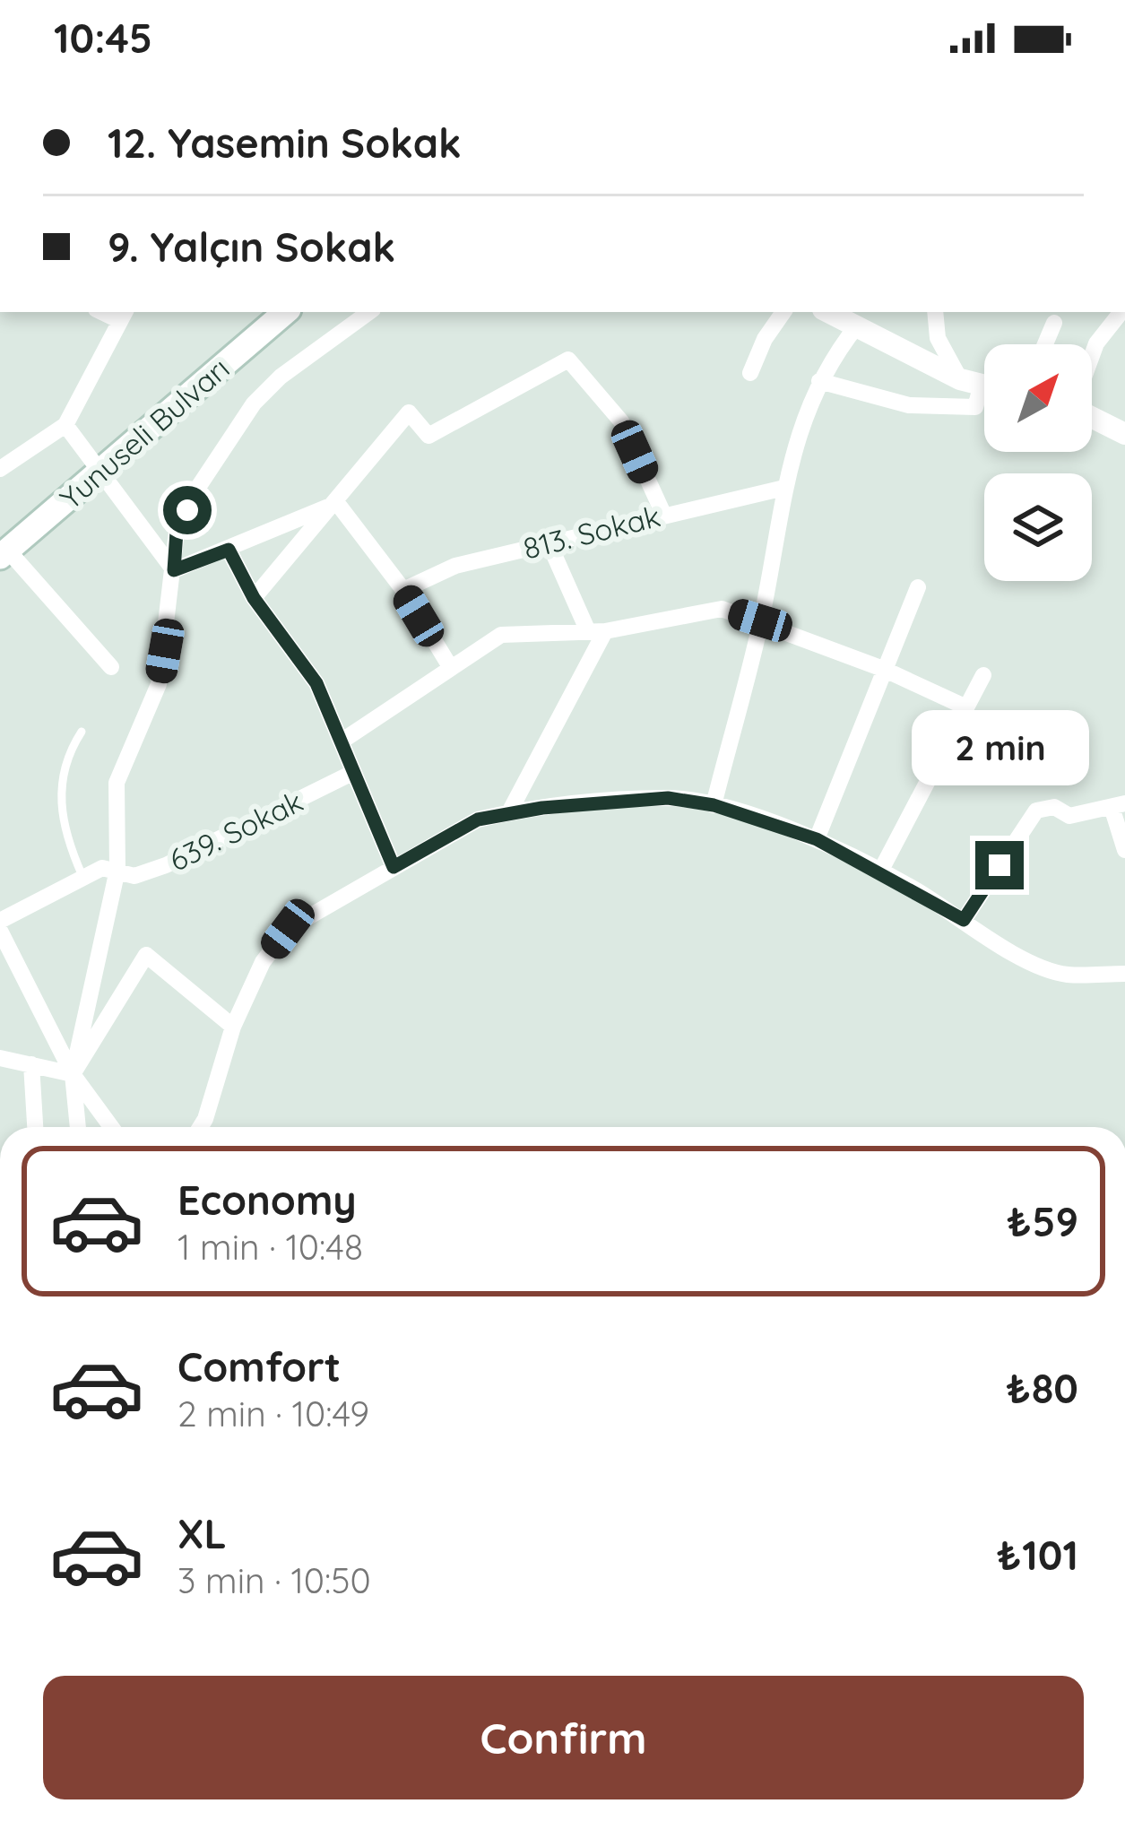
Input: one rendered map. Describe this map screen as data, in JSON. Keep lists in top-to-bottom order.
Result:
{
  "streets": {
    "main road": ["Yunuseli Bulvarı"],
    "street": ["813. Sokak", "639. Sokak"]
  },
  "north": "top right",
  "page": {
    "status": "10:45",
    "banner": ["12. Yasemin Sokak", "9. Yalçın Sokak"],
    "bubble": "2 min",
    "list": [
      {
        "name": "Economy",
        "note": "1 min · 10:48",
        "value": "₺59"
      },
      {
        "name": "Comfort",
        "note": "2 min · 10:49",
        "value": "₺80"
      },
      {
        "name": "XL",
        "note": "3 min · 10:50",
        "value": "₺101"
      }
    ],
    "buttons": "Confirm"
  }
}
